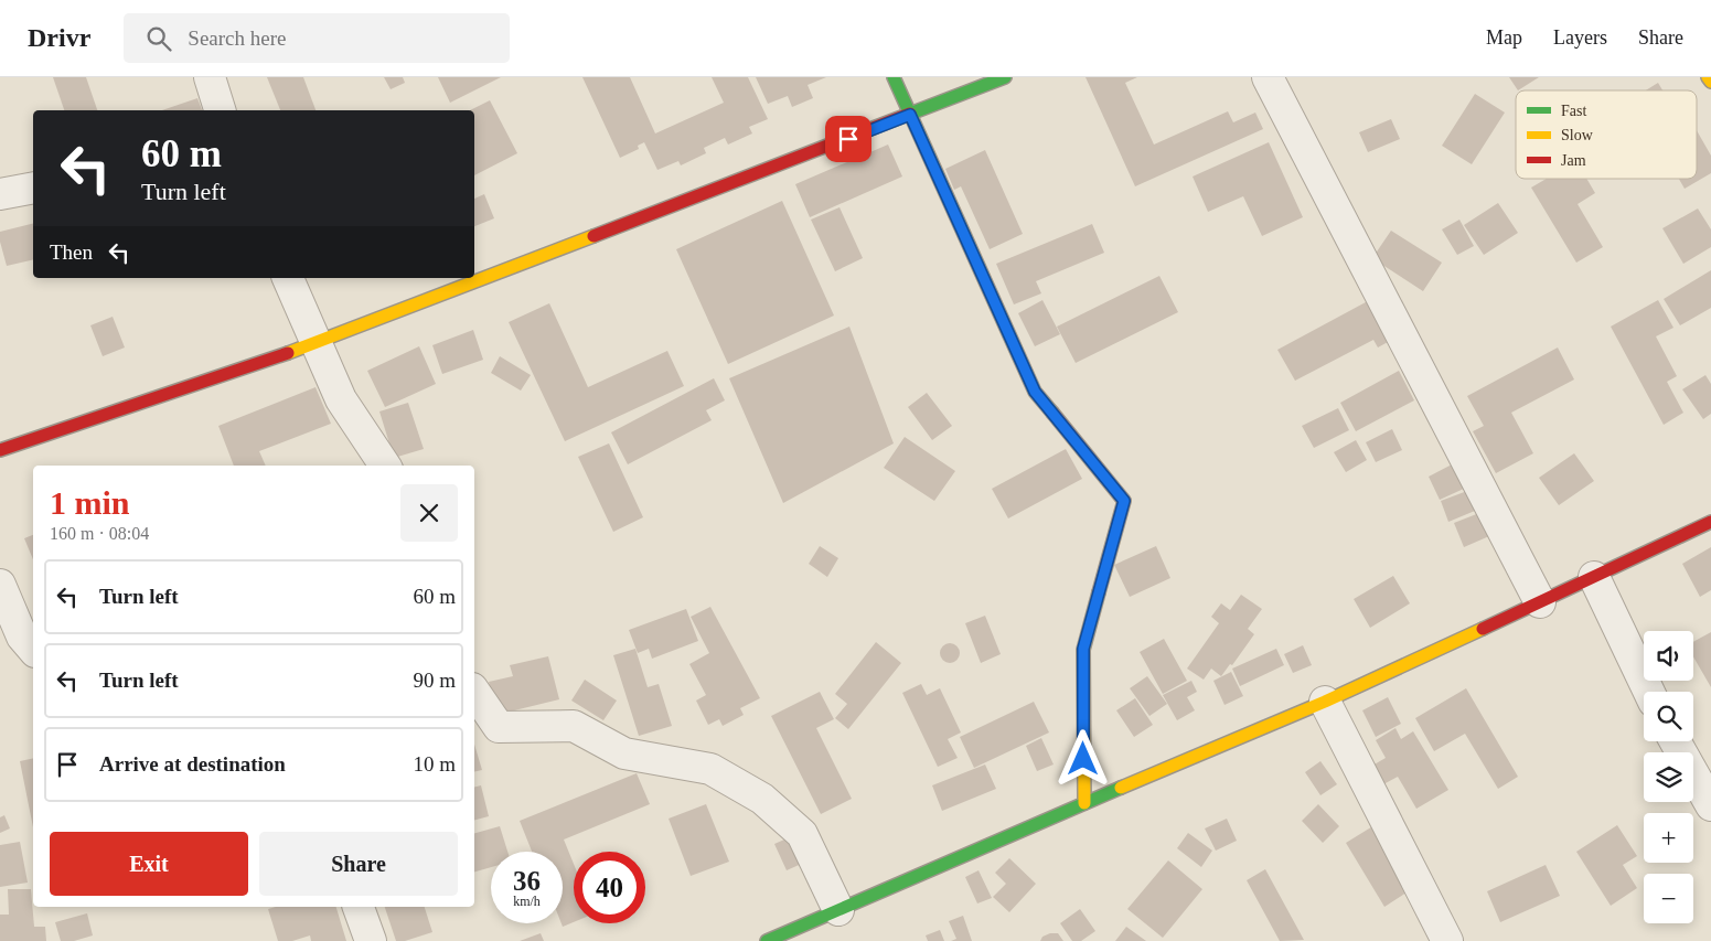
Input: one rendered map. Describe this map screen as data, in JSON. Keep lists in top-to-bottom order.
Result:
{
  "legend": ["Fast", "Slow", "Jam"],
  "page": {
    "header": "Drivr",
    "search": "Search here",
    "nav": ["Map", "Layers", "Share"],
    "turn": ["60 m", "Turn left"],
    "then": "Then",
    "heading": ["1 min", "160 m · 08:04"],
    "list": [
      {
        "name": "Turn left",
        "value": "60 m"
      },
      {
        "name": "Turn left",
        "value": "90 m"
      },
      {
        "name": "Arrive at destination",
        "value": "10 m"
      }
    ],
    "map_buttons": ["+", "−"],
    "buttons": ["Exit", "Share"],
    "speed": "36 km/h",
    "limit": "40"
  }
}
